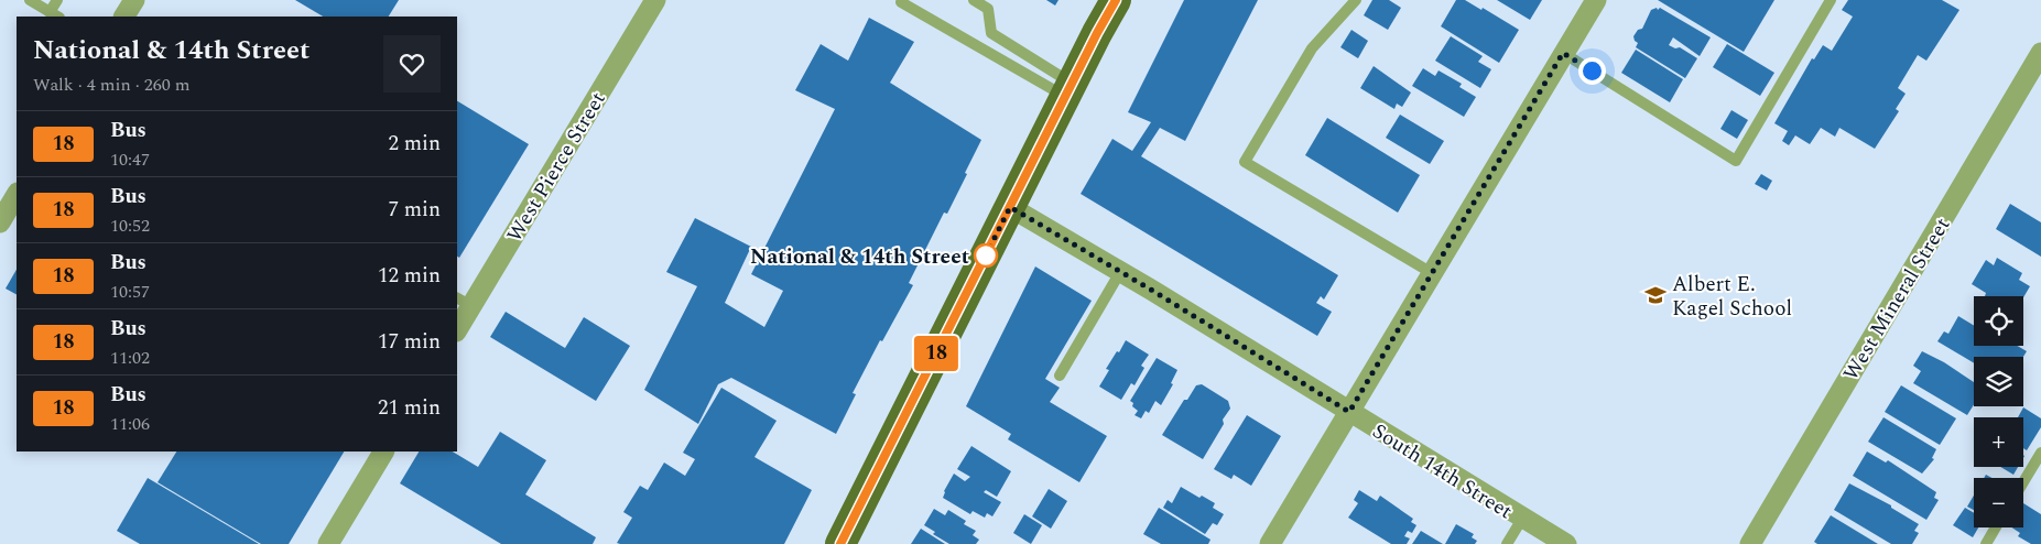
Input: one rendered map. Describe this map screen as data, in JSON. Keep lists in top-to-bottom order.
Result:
{
  "streets": {
    "street": ["West Pierce Street", "West Mineral Street", "South 14th Street"]
  },
  "places": {
    "other": ["National & 14th Street"],
    "school or university": ["Albert E. Kagel School"]
  },
  "lines": ["bus line 18"],
  "page": {
    "on_map": "18",
    "heading": ["National & 14th Street", "Walk · 4 min · 260 m"],
    "list": [
      {
        "mark": "18",
        "name": "Bus",
        "note": "10:47",
        "value": "2 min"
      },
      {
        "mark": "18",
        "name": "Bus",
        "note": "10:52",
        "value": "7 min"
      },
      {
        "mark": "18",
        "name": "Bus",
        "note": "10:57",
        "value": "12 min"
      },
      {
        "mark": "18",
        "name": "Bus",
        "note": "11:02",
        "value": "17 min"
      },
      {
        "mark": "18",
        "name": "Bus",
        "note": "11:06",
        "value": "21 min"
      }
    ],
    "map_buttons": ["+", "−"]
  }
}
